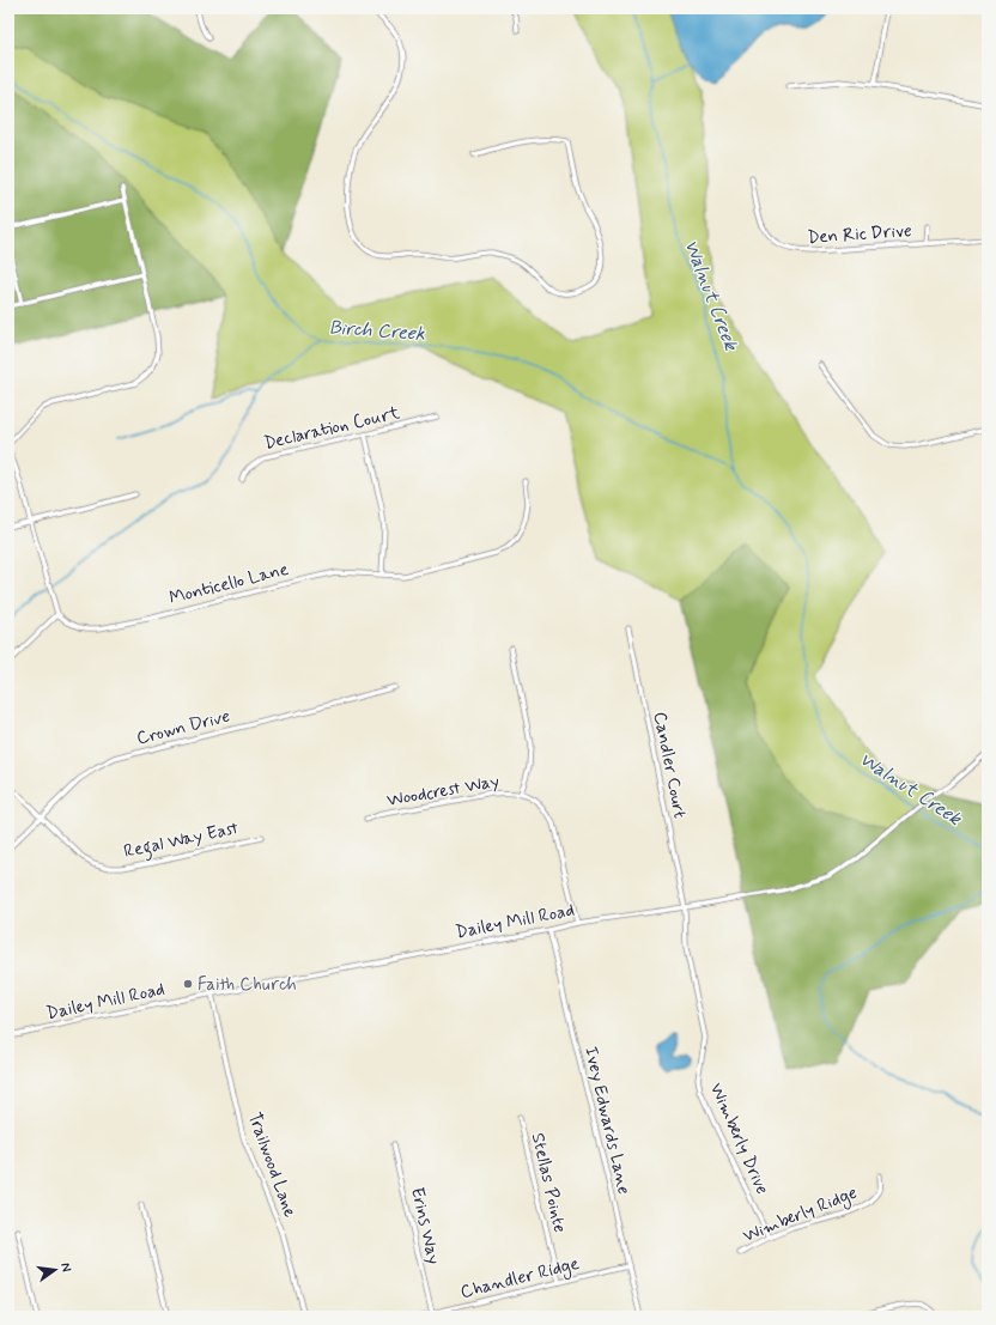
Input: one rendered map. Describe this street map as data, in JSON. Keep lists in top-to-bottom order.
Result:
{
  "streets": {
    "street": [
      "Den Ric Drive",
      "Declaration Court",
      "Monticello Lane",
      "Crown Drive",
      "Candler Court",
      "Woodcrest Way",
      "Regal Way East",
      "Dailey Mill Road",
      "Ivey Edwards Lane",
      "Wimberly Drive",
      "Trailwood Lane",
      "Stellas Pointe",
      "Wimberly Ridge",
      "Erins Way",
      "Chandler Ridge"
    ]
  },
  "crossings": [
    ["Crown Drive", "Regal Way East"],
    ["Candler Court", "Dailey Mill Road"],
    ["Candler Court", "Wimberly Drive"],
    ["Woodcrest Way", "Dailey Mill Road"],
    ["Dailey Mill Road", "Ivey Edwards Lane"],
    ["Dailey Mill Road", "Wimberly Drive"],
    ["Dailey Mill Road", "Trailwood Lane"],
    ["Ivey Edwards Lane", "Chandler Ridge"],
    ["Wimberly Drive", "Wimberly Ridge"],
    ["Stellas Pointe", "Chandler Ridge"],
    ["Erins Way", "Chandler Ridge"]
  ],
  "water": ["Walnut Creek", "Birch Creek"],
  "places": ["Faith Church"],
  "north": "right"
}
